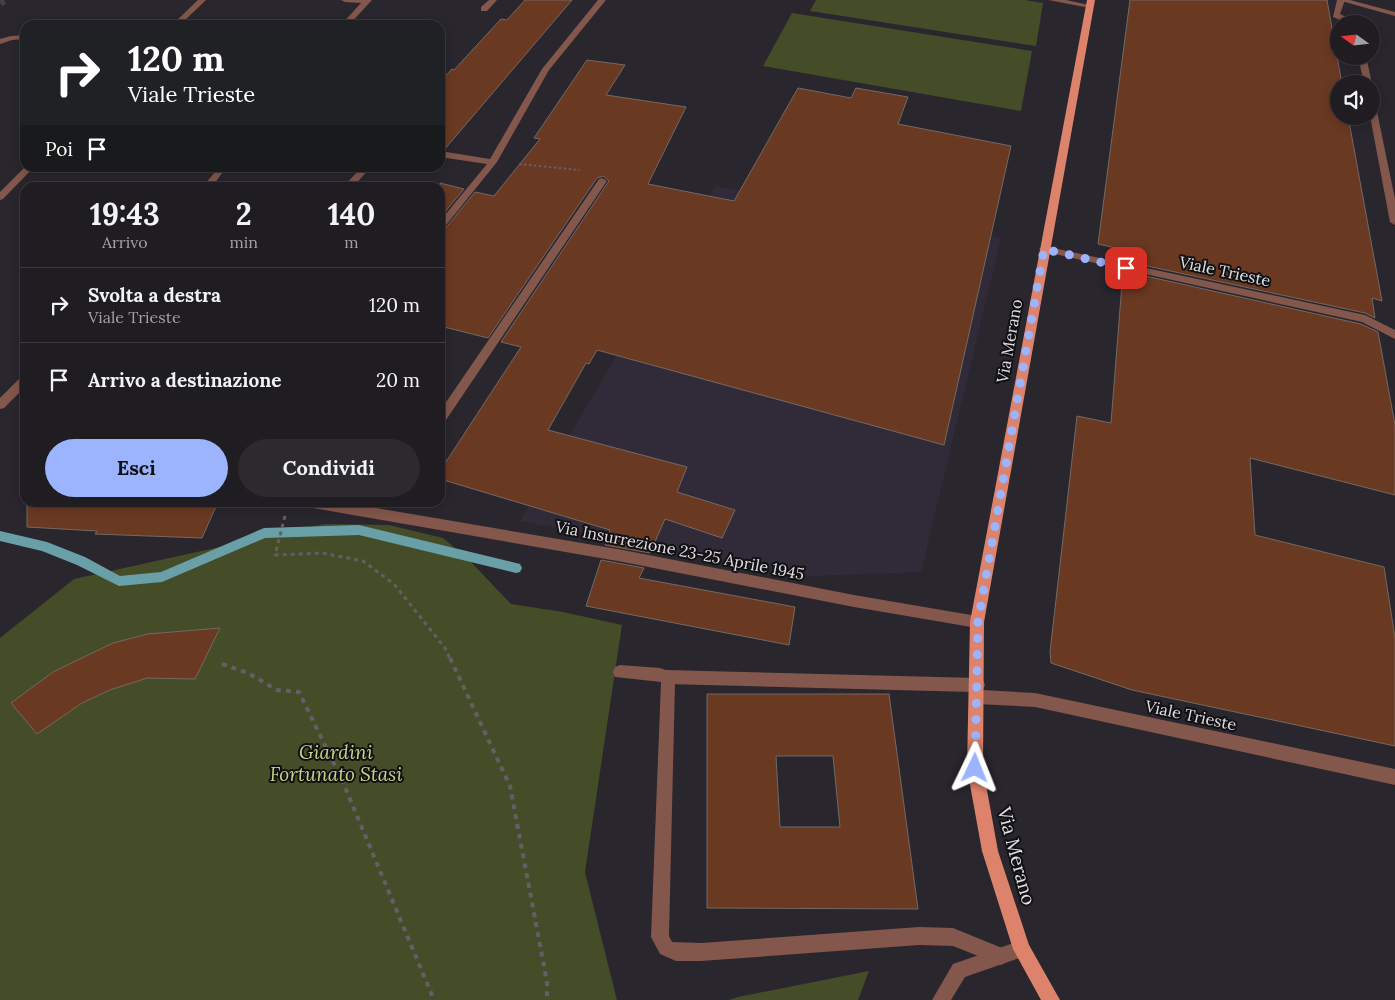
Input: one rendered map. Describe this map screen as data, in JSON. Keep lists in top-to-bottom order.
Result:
{
  "streets": {
    "main road": ["Via Merano"],
    "street": ["Viale Trieste", "Via Insurrezione 23-25 Aprile 1945"]
  },
  "crossings": [
    ["Viale Trieste", "Via Merano"],
    ["Via Merano", "Via Insurrezione 23-25 Aprile 1945"]
  ],
  "parks": ["Giardini Fortunato Stasi"],
  "north": "left",
  "page": {
    "turn": ["120 m", "Viale Trieste"],
    "then": "Poi",
    "eta": [
      "19:43",
      "Arrivo",
      "2",
      "min",
      "140",
      "m"
    ],
    "list": [
      {
        "name": "Svolta a destra",
        "note": "Viale Trieste",
        "value": "120 m"
      },
      {
        "name": "Arrivo a destinazione",
        "value": "20 m"
      }
    ],
    "buttons": ["Esci", "Condividi"]
  }
}
